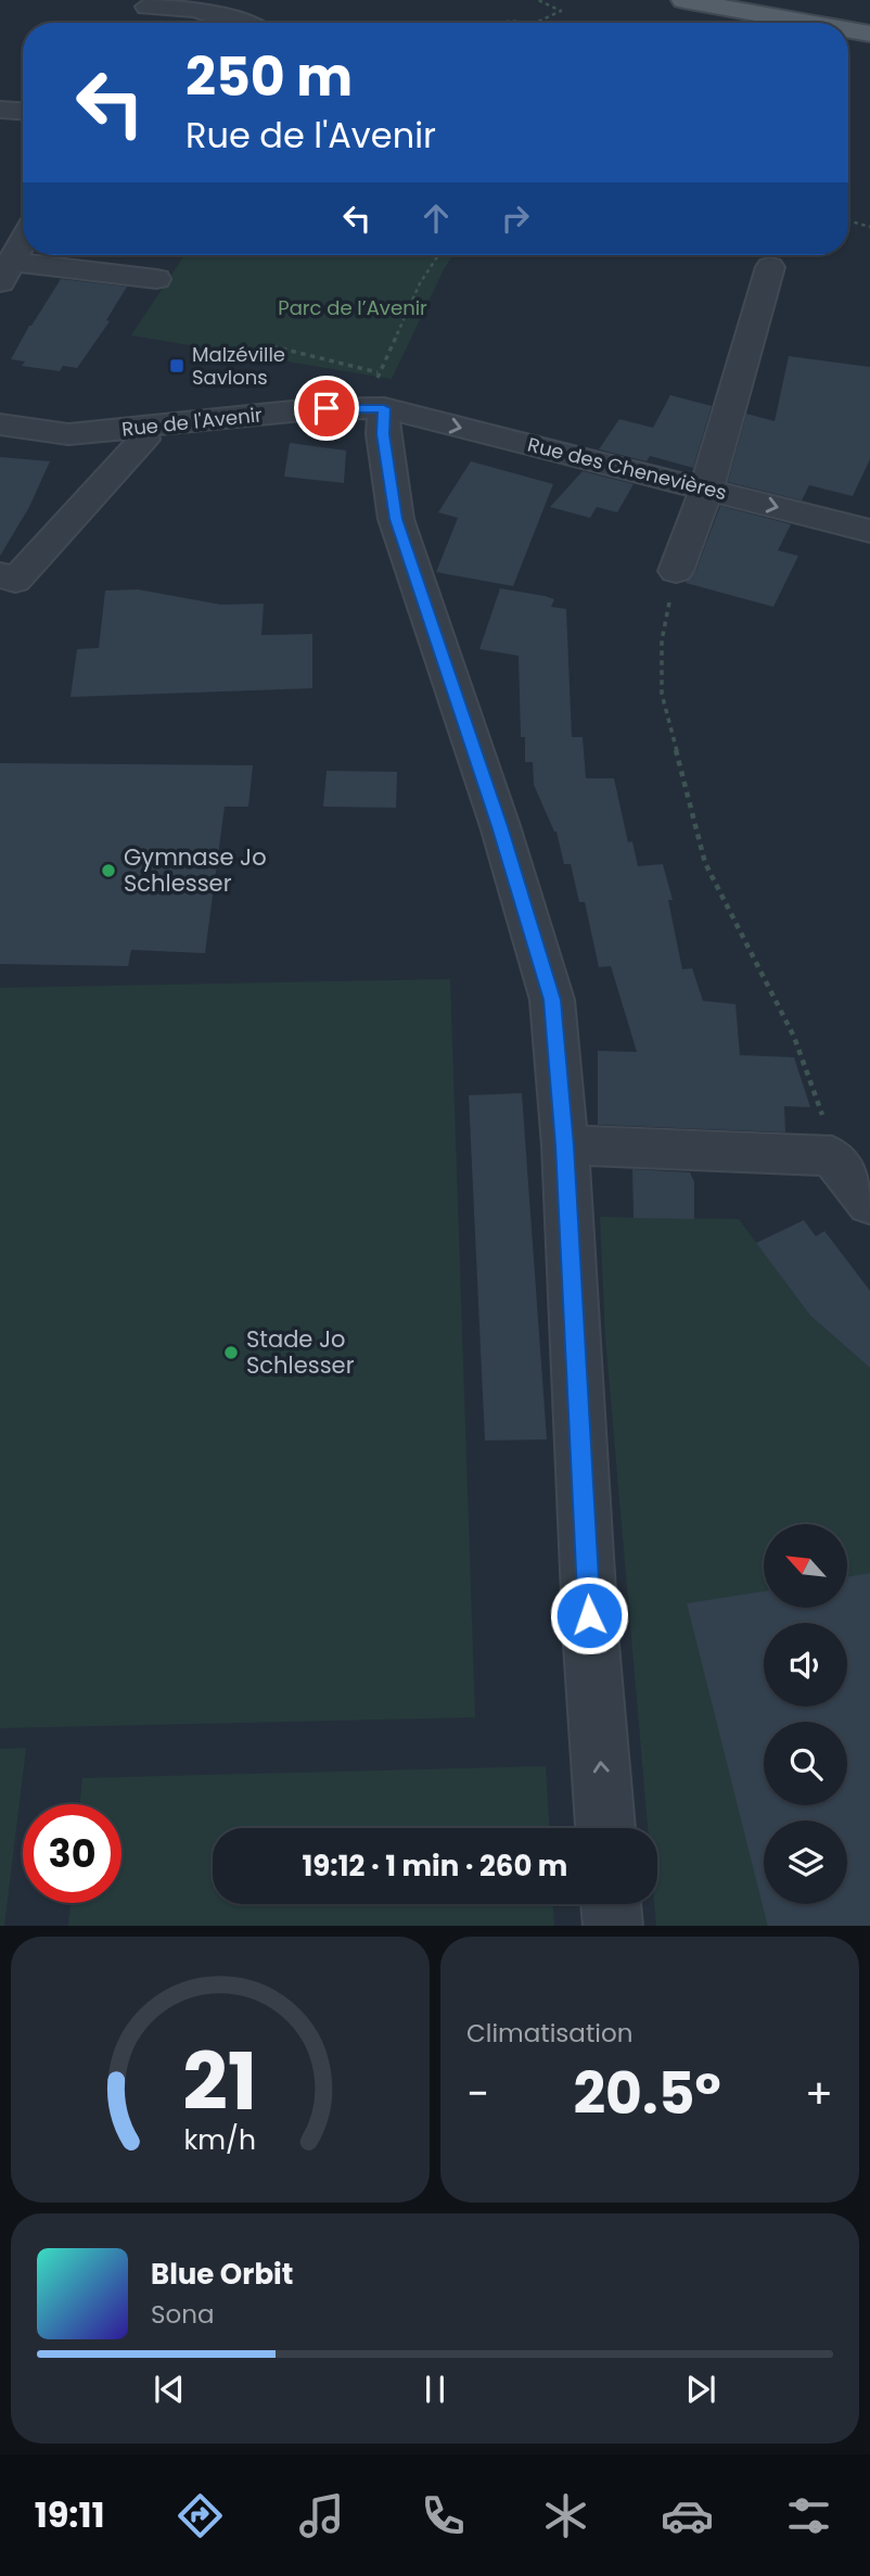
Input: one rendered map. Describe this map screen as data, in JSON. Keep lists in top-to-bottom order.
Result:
{
  "streets": {
    "street": ["Rue de l'Avenir", "Rue des Chenevières"]
  },
  "crossings": [
    ["Rue de l'Avenir", "Rue des Chenevières"]
  ],
  "one_way": ["Rue des Chenevières"],
  "parks": ["Parc de l’Avenir"],
  "places": {
    "transit": ["Malzéville Savlons"],
    "other": ["Gymnase Jo Schlesser", "Stade Jo Schlesser"]
  },
  "north": "top left",
  "page": {
    "turn": ["250 m", "Rue de l'Avenir"],
    "limit": "30",
    "trip": "19:12 · 1 min · 260 m",
    "tile": "Climatisation",
    "heat": ["−", "20.5°", "+"],
    "song": ["Blue Orbit", "Sona"],
    "tabs": "19:11",
    "gauge": ["21", "km/h"]
  }
}
